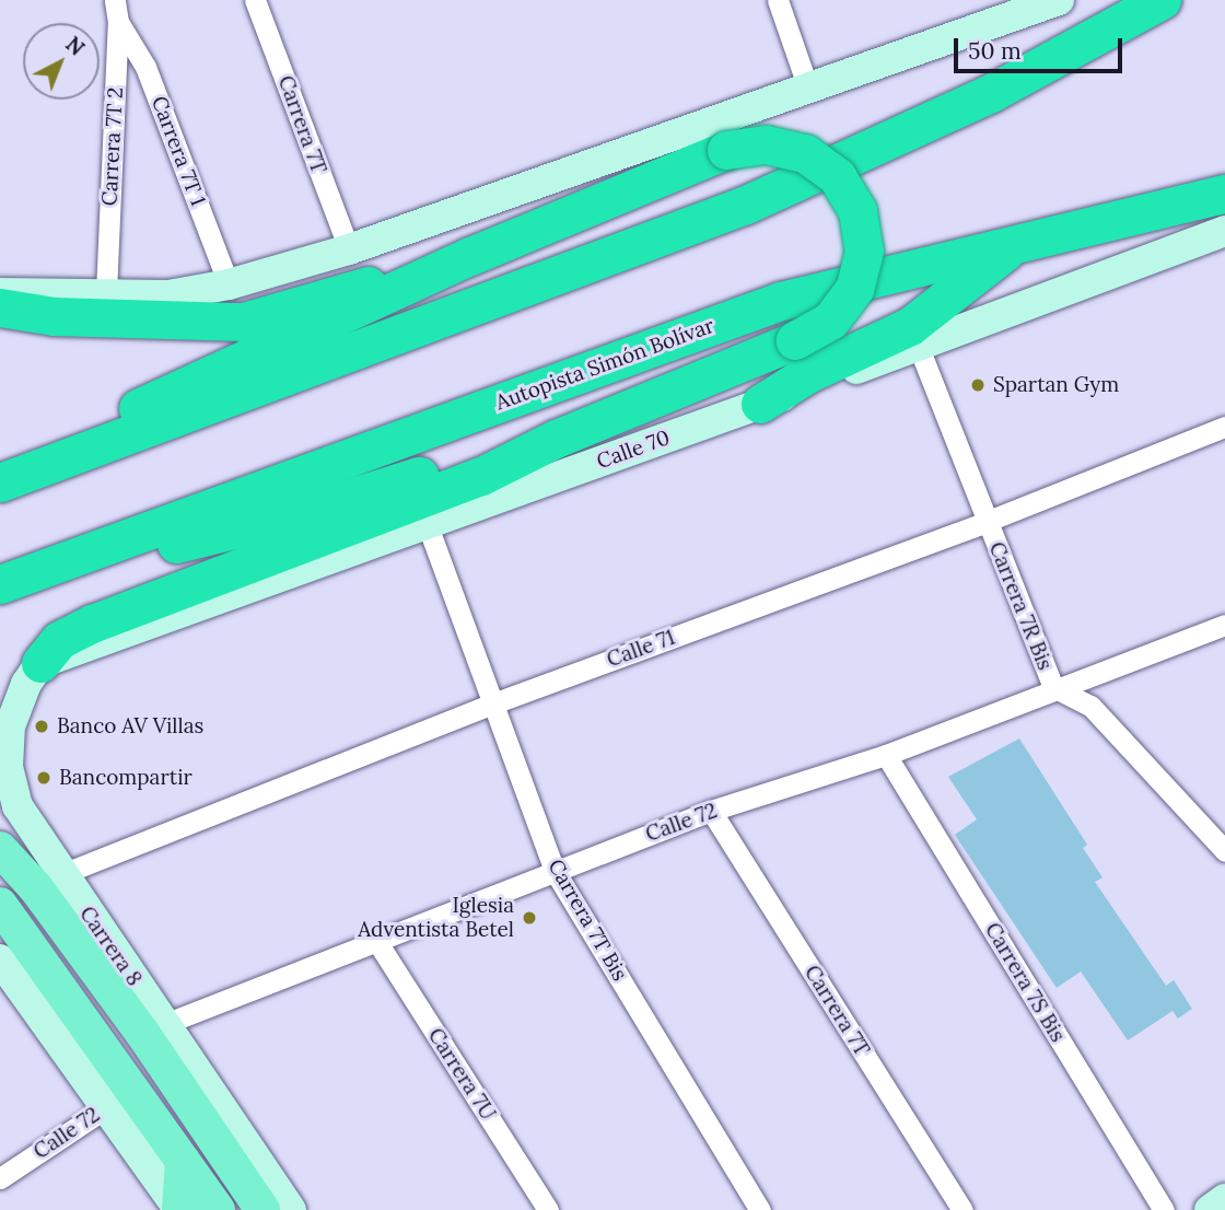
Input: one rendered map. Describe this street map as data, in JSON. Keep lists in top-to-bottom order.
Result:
{
  "streets": {
    "highway": ["Autopista Simón Bolívar"],
    "main road": ["Carrera 8"],
    "street": [
      "Carrera 7T",
      "Carrera 7T 2",
      "Carrera 7T 1",
      "Calle 70",
      "Carrera 7R Bis",
      "Calle 71",
      "Calle 72",
      "Carrera 7T Bis",
      "Carrera 7S Bis",
      "Carrera 7U"
    ]
  },
  "crossings": [
    ["Carrera 7T", "Calle 72"],
    ["Carrera 7T 2", "Carrera 7T 1"],
    ["Calle 70", "Carrera 7R Bis"],
    ["Calle 70", "Carrera 7T Bis"],
    ["Calle 70", "Carrera 8"],
    ["Carrera 7R Bis", "Calle 71"],
    ["Carrera 7R Bis", "Calle 72"],
    ["Calle 71", "Carrera 7T Bis"],
    ["Calle 71", "Carrera 8"],
    ["Calle 72", "Carrera 7T Bis"],
    ["Calle 72", "Carrera 8"],
    ["Calle 72", "Carrera 7S Bis"],
    ["Calle 72", "Carrera 7U"]
  ],
  "places": [
    "Spartan Gym",
    "Banco AV Villas",
    "Bancompartir",
    "Iglesia Adventista Betel"
  ],
  "scale_bar": "50 m",
  "north": "top right"
}
